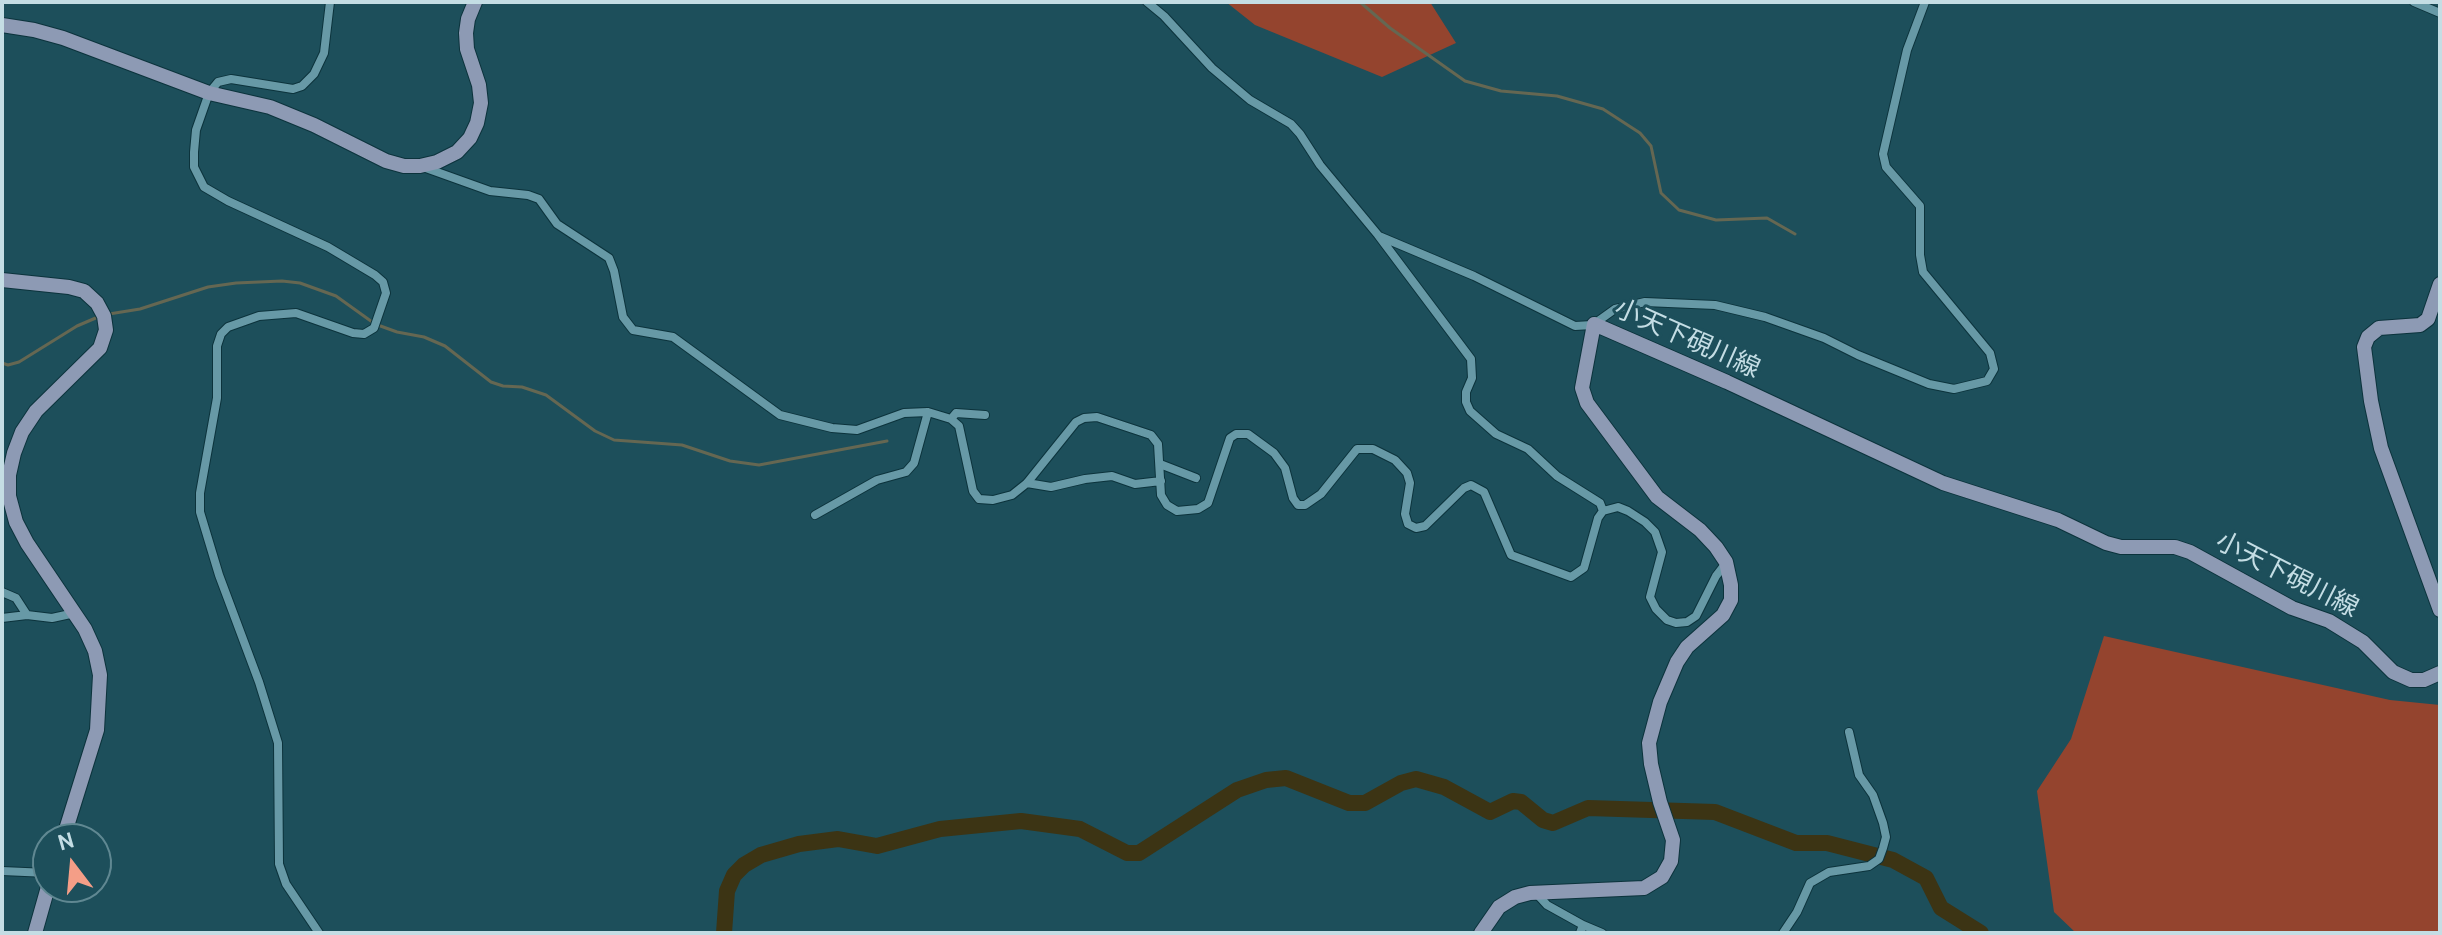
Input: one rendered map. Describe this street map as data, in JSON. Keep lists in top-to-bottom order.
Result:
{
  "streets": {
    "main road": ["小天下硯川線"]
  },
  "north": "top"
}
